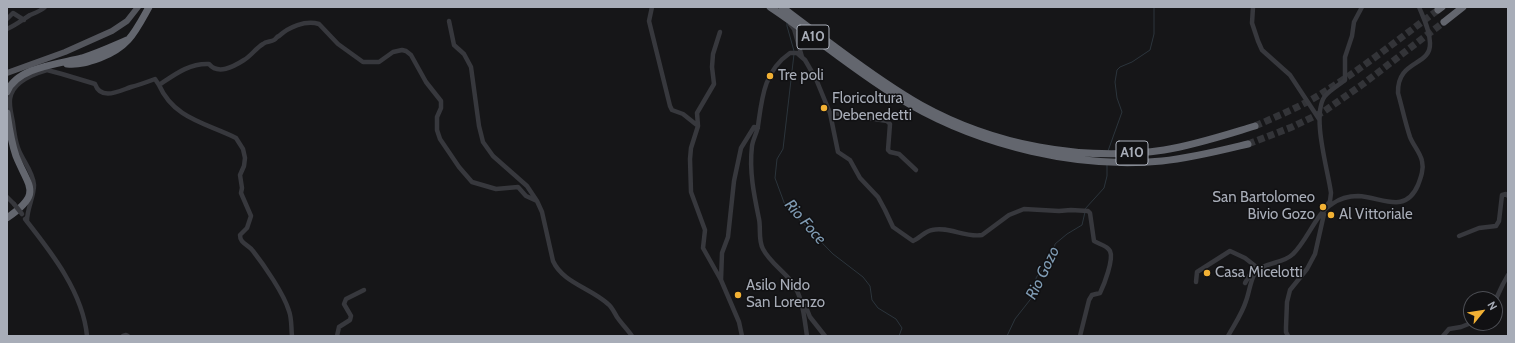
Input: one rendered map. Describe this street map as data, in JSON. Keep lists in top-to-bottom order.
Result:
{
  "streets": {
    "highway": ["A10"]
  },
  "water": ["Rio Foce", "Rio Gozo"],
  "places": [
    "Tre poli",
    "Floricoltura Debenedetti",
    "San Bartolomeo Bivio Gozo",
    "Al Vittoriale",
    "Casa Micelotti",
    "Asilo Nido San Lorenzo"
  ],
  "north": "top right"
}
